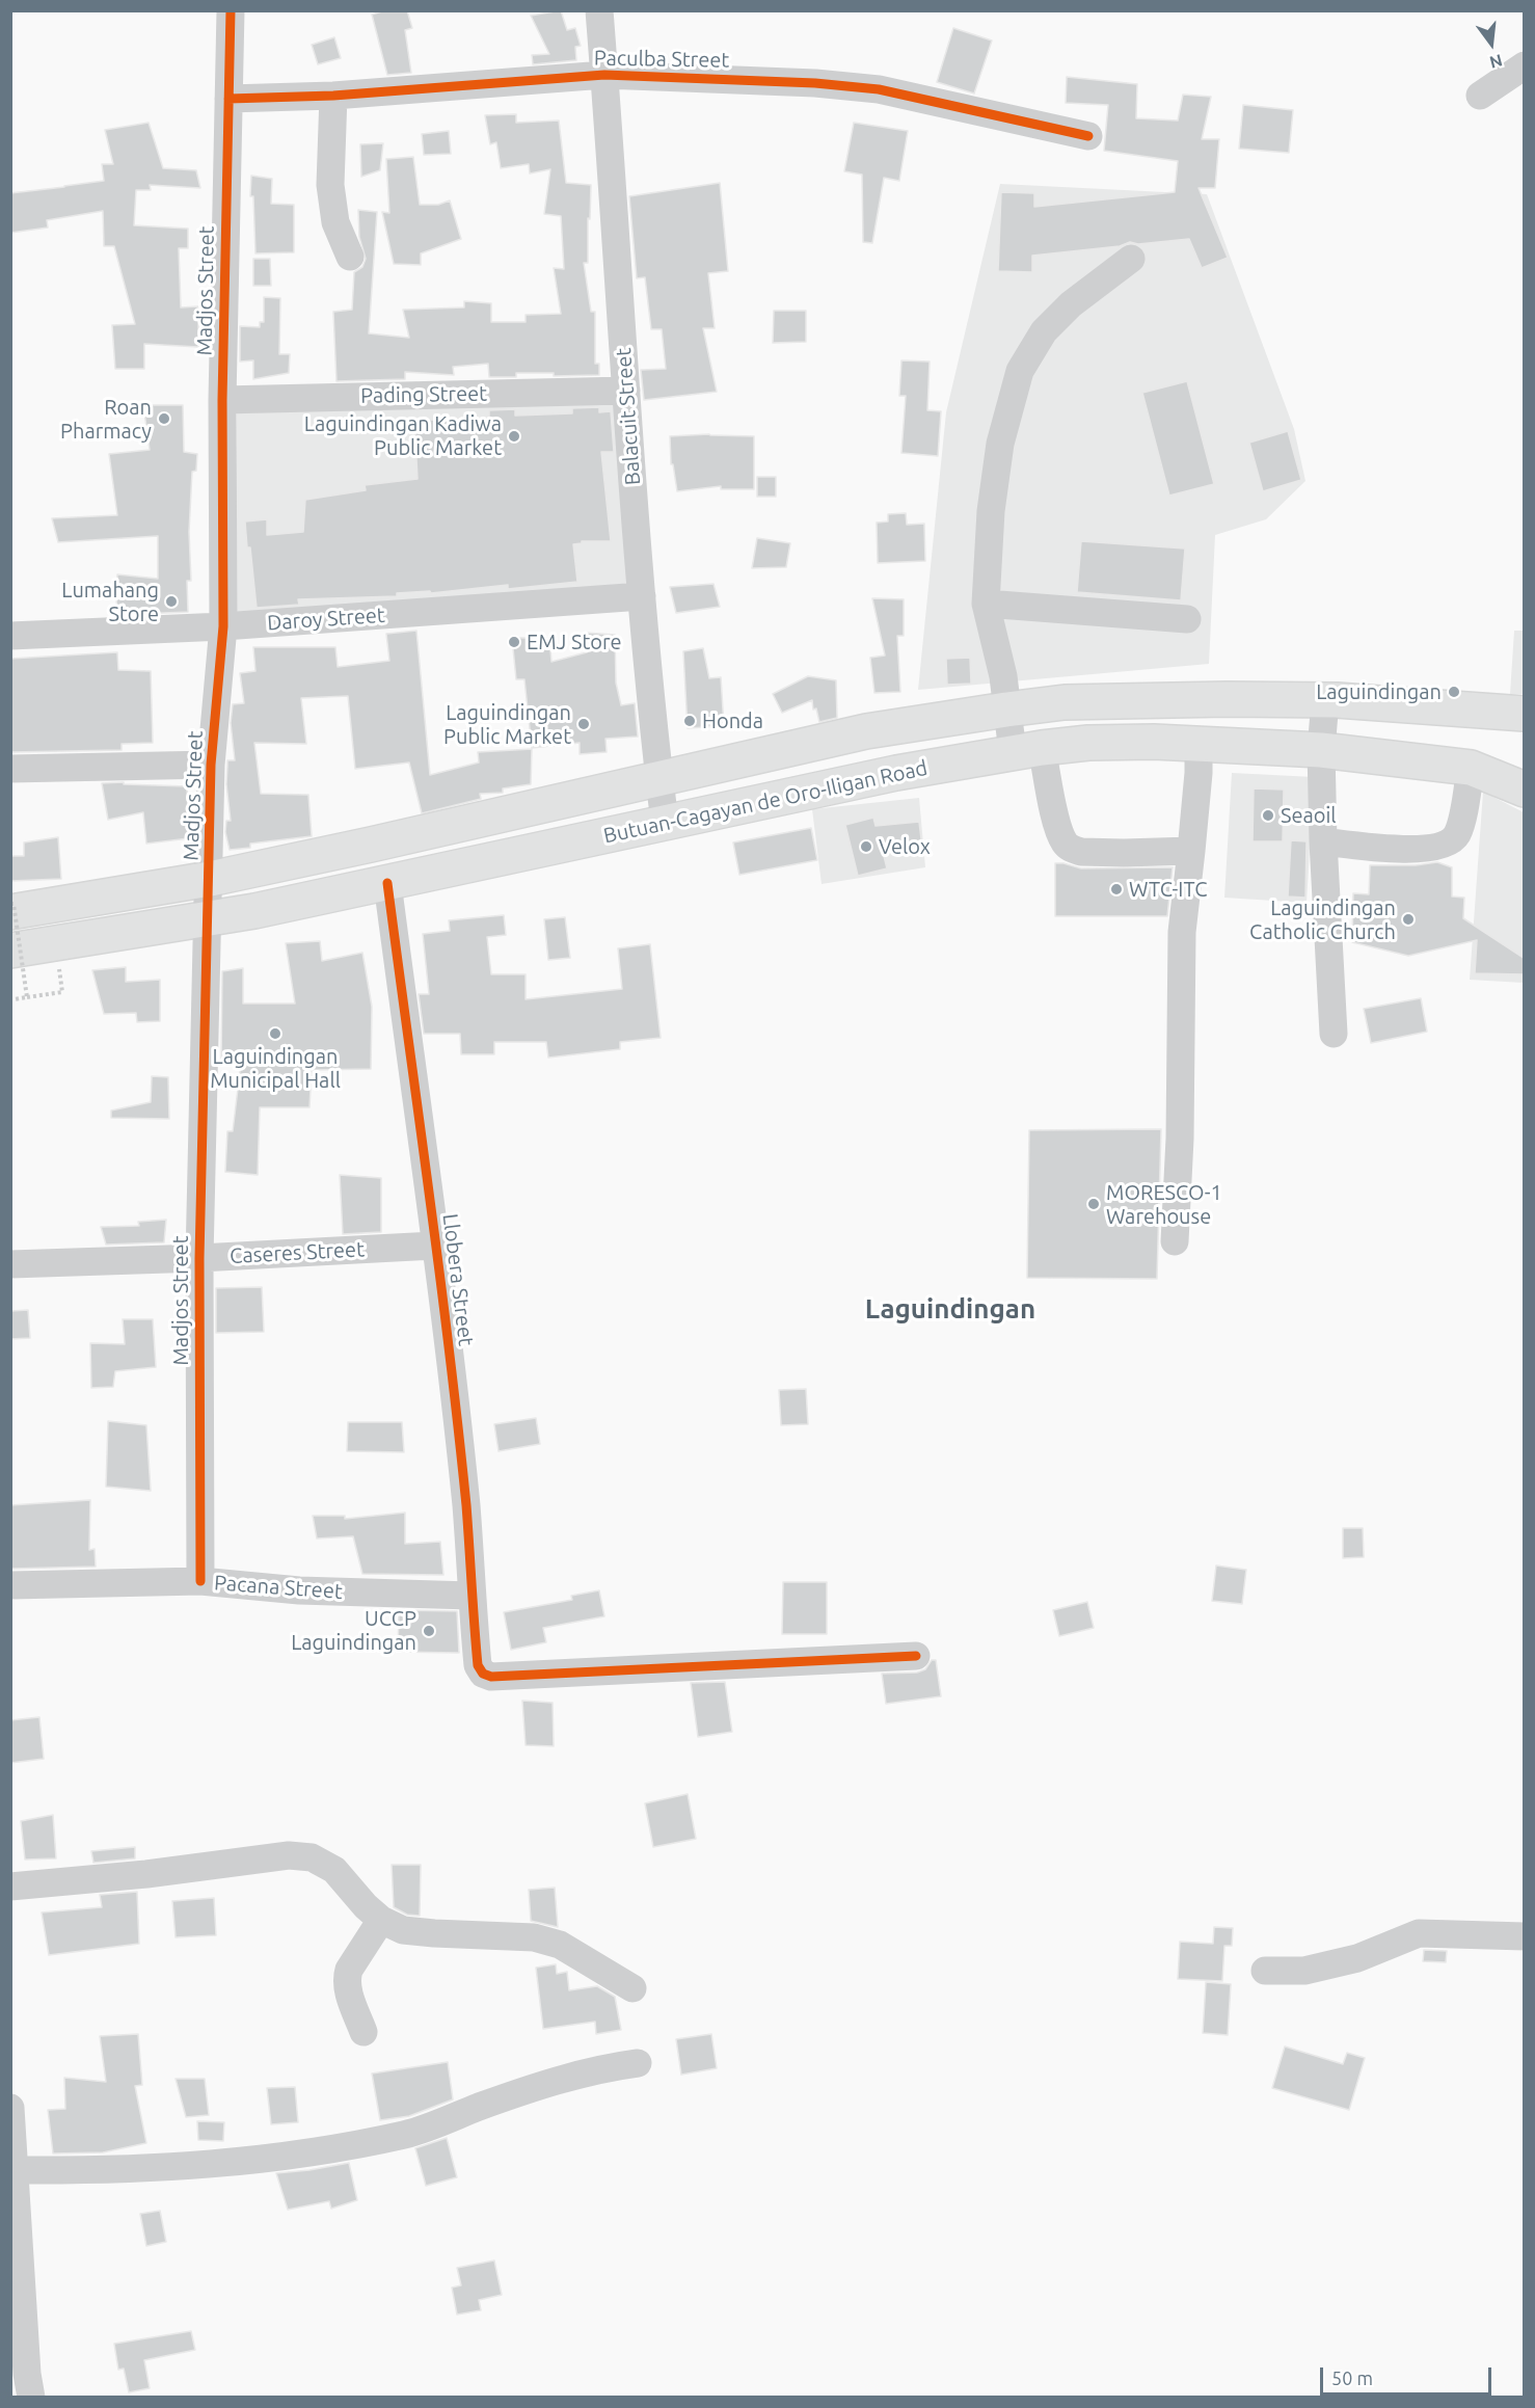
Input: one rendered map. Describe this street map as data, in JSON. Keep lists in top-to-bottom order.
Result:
{
  "streets": {
    "highway": ["Butuan-Cagayan de Oro-Iligan Road"],
    "street": [
      "Paculba Street",
      "Madjos Street",
      "Pading Street",
      "Balacuit Street",
      "Daroy Street",
      "Caseres Street",
      "Llobera Street",
      "Pacana Street"
    ]
  },
  "crossings": [
    ["Paculba Street", "Madjos Street"],
    ["Paculba Street", "Balacuit Street"],
    ["Madjos Street", "Pading Street"],
    ["Madjos Street", "Daroy Street"],
    ["Madjos Street", "Butuan-Cagayan de Oro-Iligan Road"],
    ["Madjos Street", "Caseres Street"],
    ["Madjos Street", "Pacana Street"],
    ["Pading Street", "Balacuit Street"],
    ["Balacuit Street", "Daroy Street"],
    ["Balacuit Street", "Butuan-Cagayan de Oro-Iligan Road"],
    ["Butuan-Cagayan de Oro-Iligan Road", "Llobera Street"],
    ["Caseres Street", "Llobera Street"],
    ["Llobera Street", "Pacana Street"]
  ],
  "districts": ["Laguindingan"],
  "places": [
    "Roan Pharmacy",
    "Laguindingan Kadiwa Public Market",
    "Lumahang Store",
    "EMJ Store",
    "Laguindingan",
    "Honda",
    "Laguindingan Public Market",
    "Seaoil",
    "Velox",
    "WTC-ITC",
    "Laguindingan Catholic Church",
    "Laguindingan Municipal Hall",
    "MORESCO-1 Warehouse",
    "UCCP Laguindingan"
  ],
  "scale_bar": "50 m",
  "north": "bottom"
}
